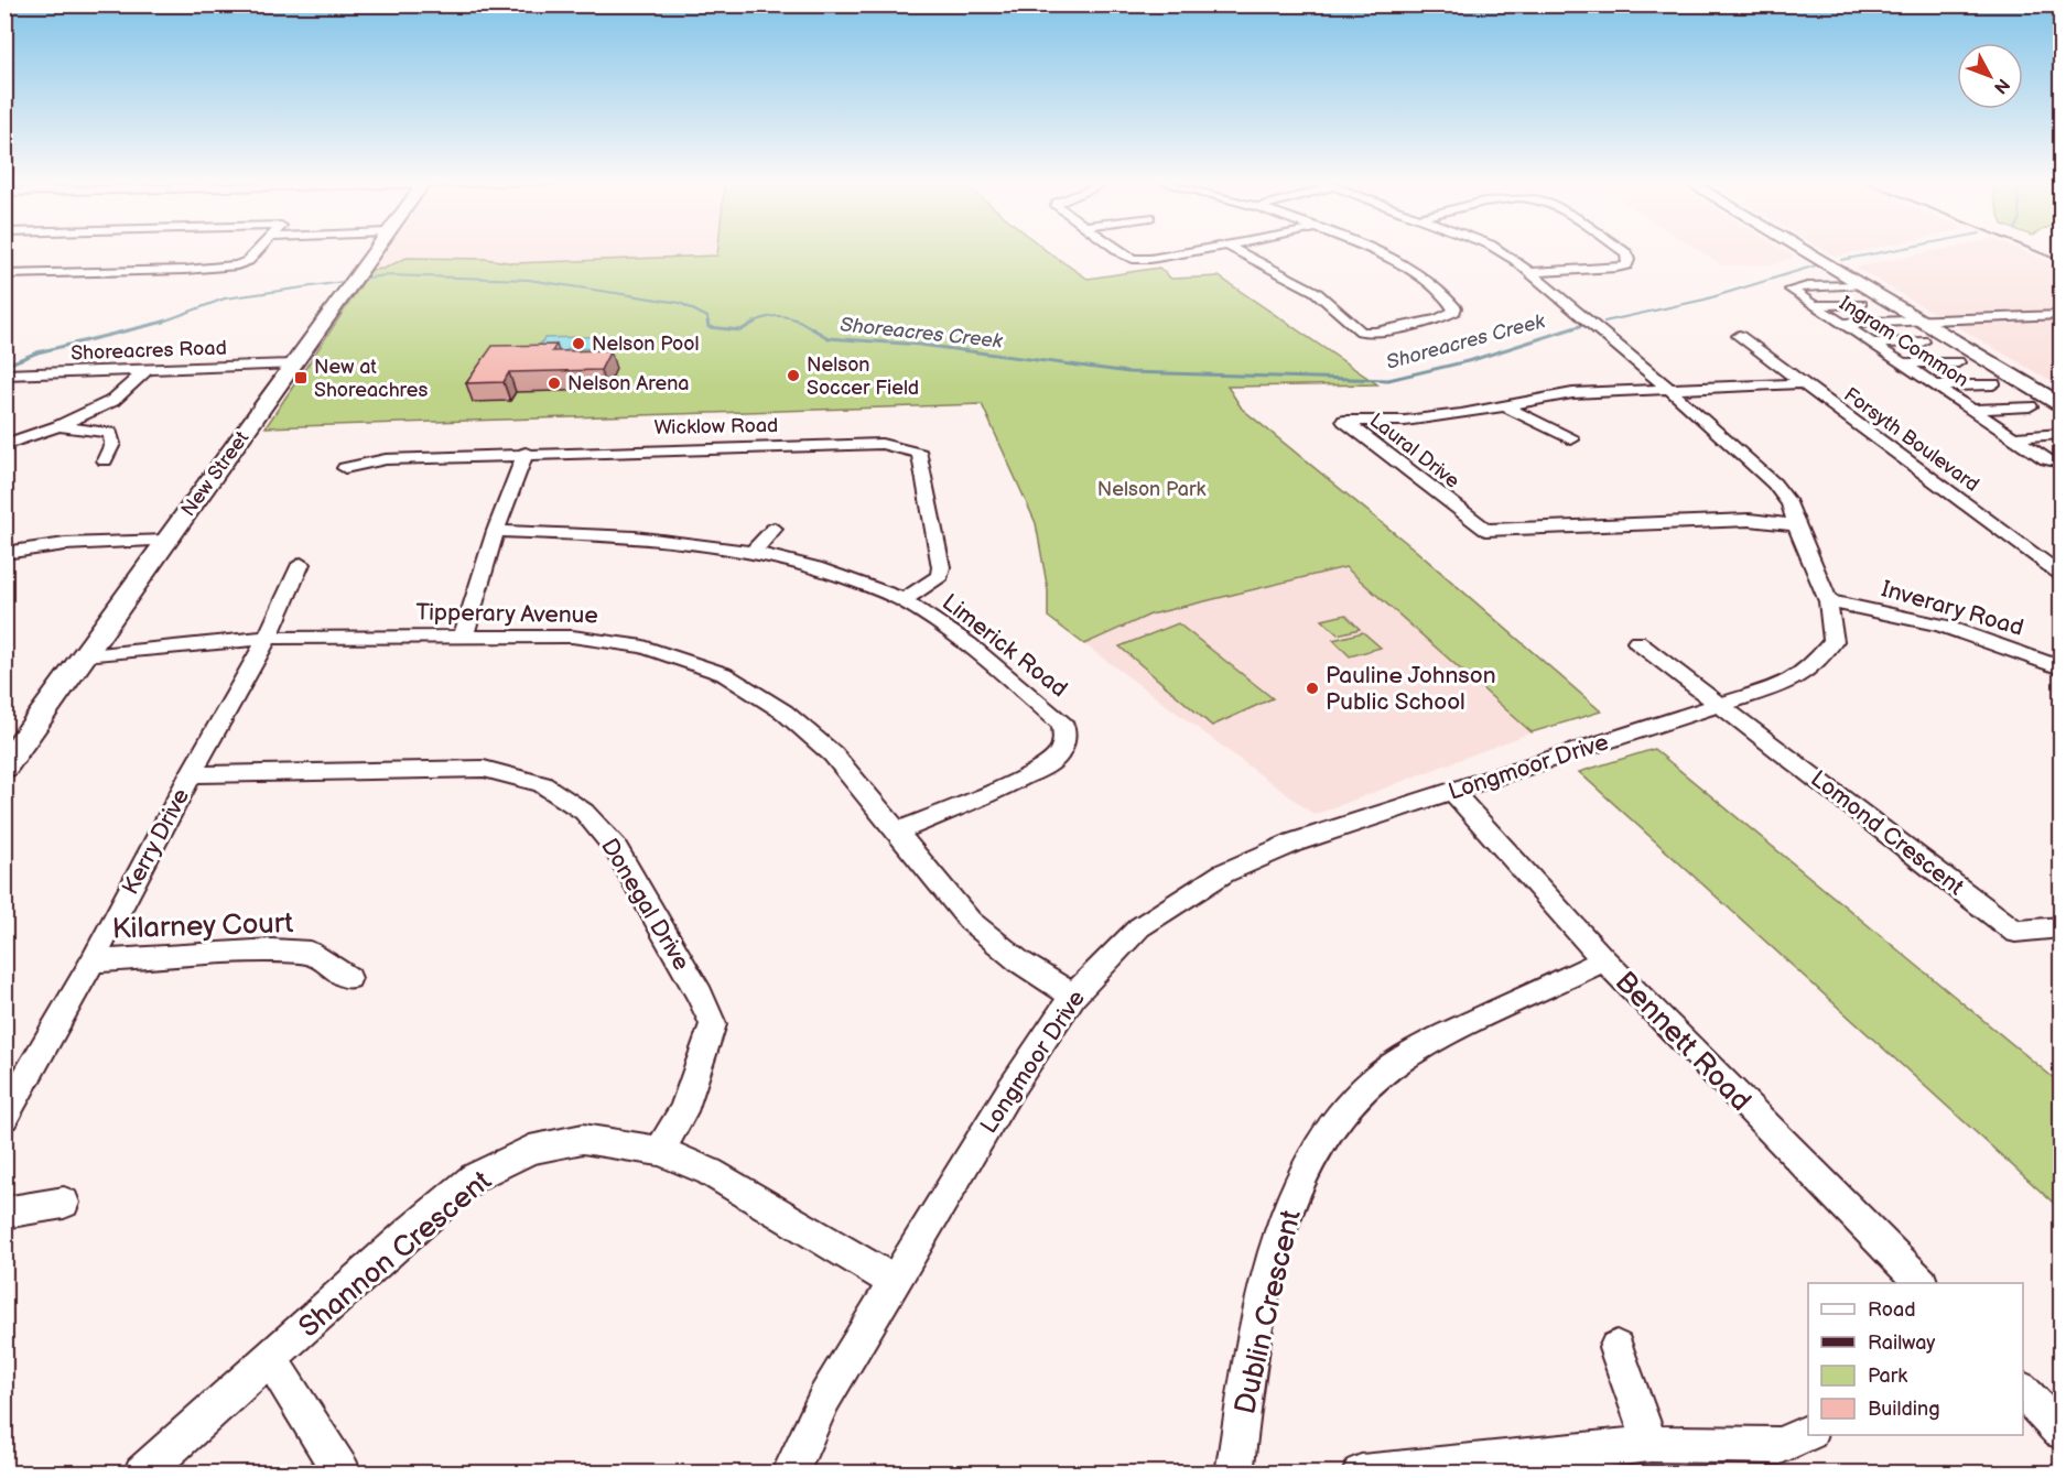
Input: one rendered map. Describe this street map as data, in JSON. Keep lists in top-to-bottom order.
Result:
{
  "streets": {
    "main road": ["New Street"],
    "street": [
      "Ingram Common",
      "Shoreacres Road",
      "Wicklow Road",
      "Forsyth Boulevard",
      "Laural Drive",
      "Inverary Road",
      "Tipperary Avenue",
      "Limerick Road",
      "Longmoor Drive",
      "Lomond Crescent",
      "Kerry Drive",
      "Donegal Drive",
      "Kilarney Court",
      "Bennett Road",
      "Shannon Crescent",
      "Dublin Crescent"
    ]
  },
  "crossings": [
    ["Shoreacres Road", "New Street"],
    ["Wicklow Road", "Limerick Road"],
    ["Forsyth Boulevard", "Laural Drive"],
    ["Laural Drive", "Longmoor Drive"],
    ["New Street", "Tipperary Avenue"],
    ["Inverary Road", "Longmoor Drive"],
    ["Tipperary Avenue", "Limerick Road"],
    ["Tipperary Avenue", "Longmoor Drive"],
    ["Tipperary Avenue", "Kerry Drive"],
    ["Longmoor Drive", "Lomond Crescent"],
    ["Longmoor Drive", "Bennett Road"],
    ["Longmoor Drive", "Shannon Crescent"],
    ["Kerry Drive", "Donegal Drive"],
    ["Kerry Drive", "Kilarney Court"],
    ["Donegal Drive", "Shannon Crescent"],
    ["Bennett Road", "Dublin Crescent"]
  ],
  "water": ["Shoreacres Creek"],
  "parks": ["Nelson Park"],
  "places": {
    "other": [
      "Nelson Pool",
      "Nelson Soccer Field",
      "Nelson Arena",
      "Pauline Johnson Public School"
    ],
    "transit": ["New at Shoreachres"]
  },
  "legend": [
    "Road",
    "Railway",
    "Park",
    "Building"
  ],
  "north": "bottom right"
}
